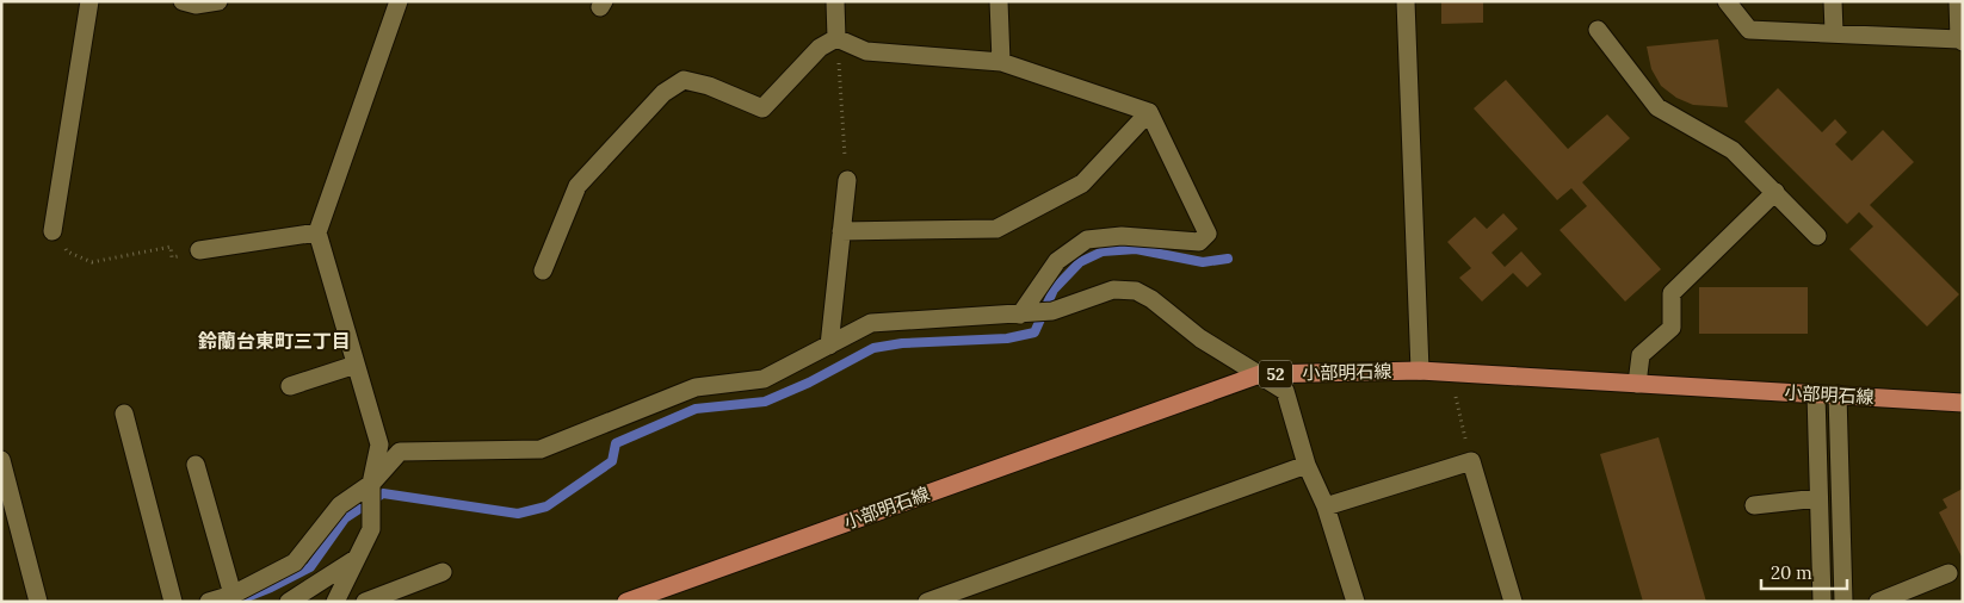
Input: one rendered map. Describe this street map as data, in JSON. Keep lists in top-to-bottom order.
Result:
{
  "streets": {
    "main road": ["小部明石線", "52"]
  },
  "districts": ["鈴蘭台東町三丁目"],
  "scale_bar": "20 m"
}
